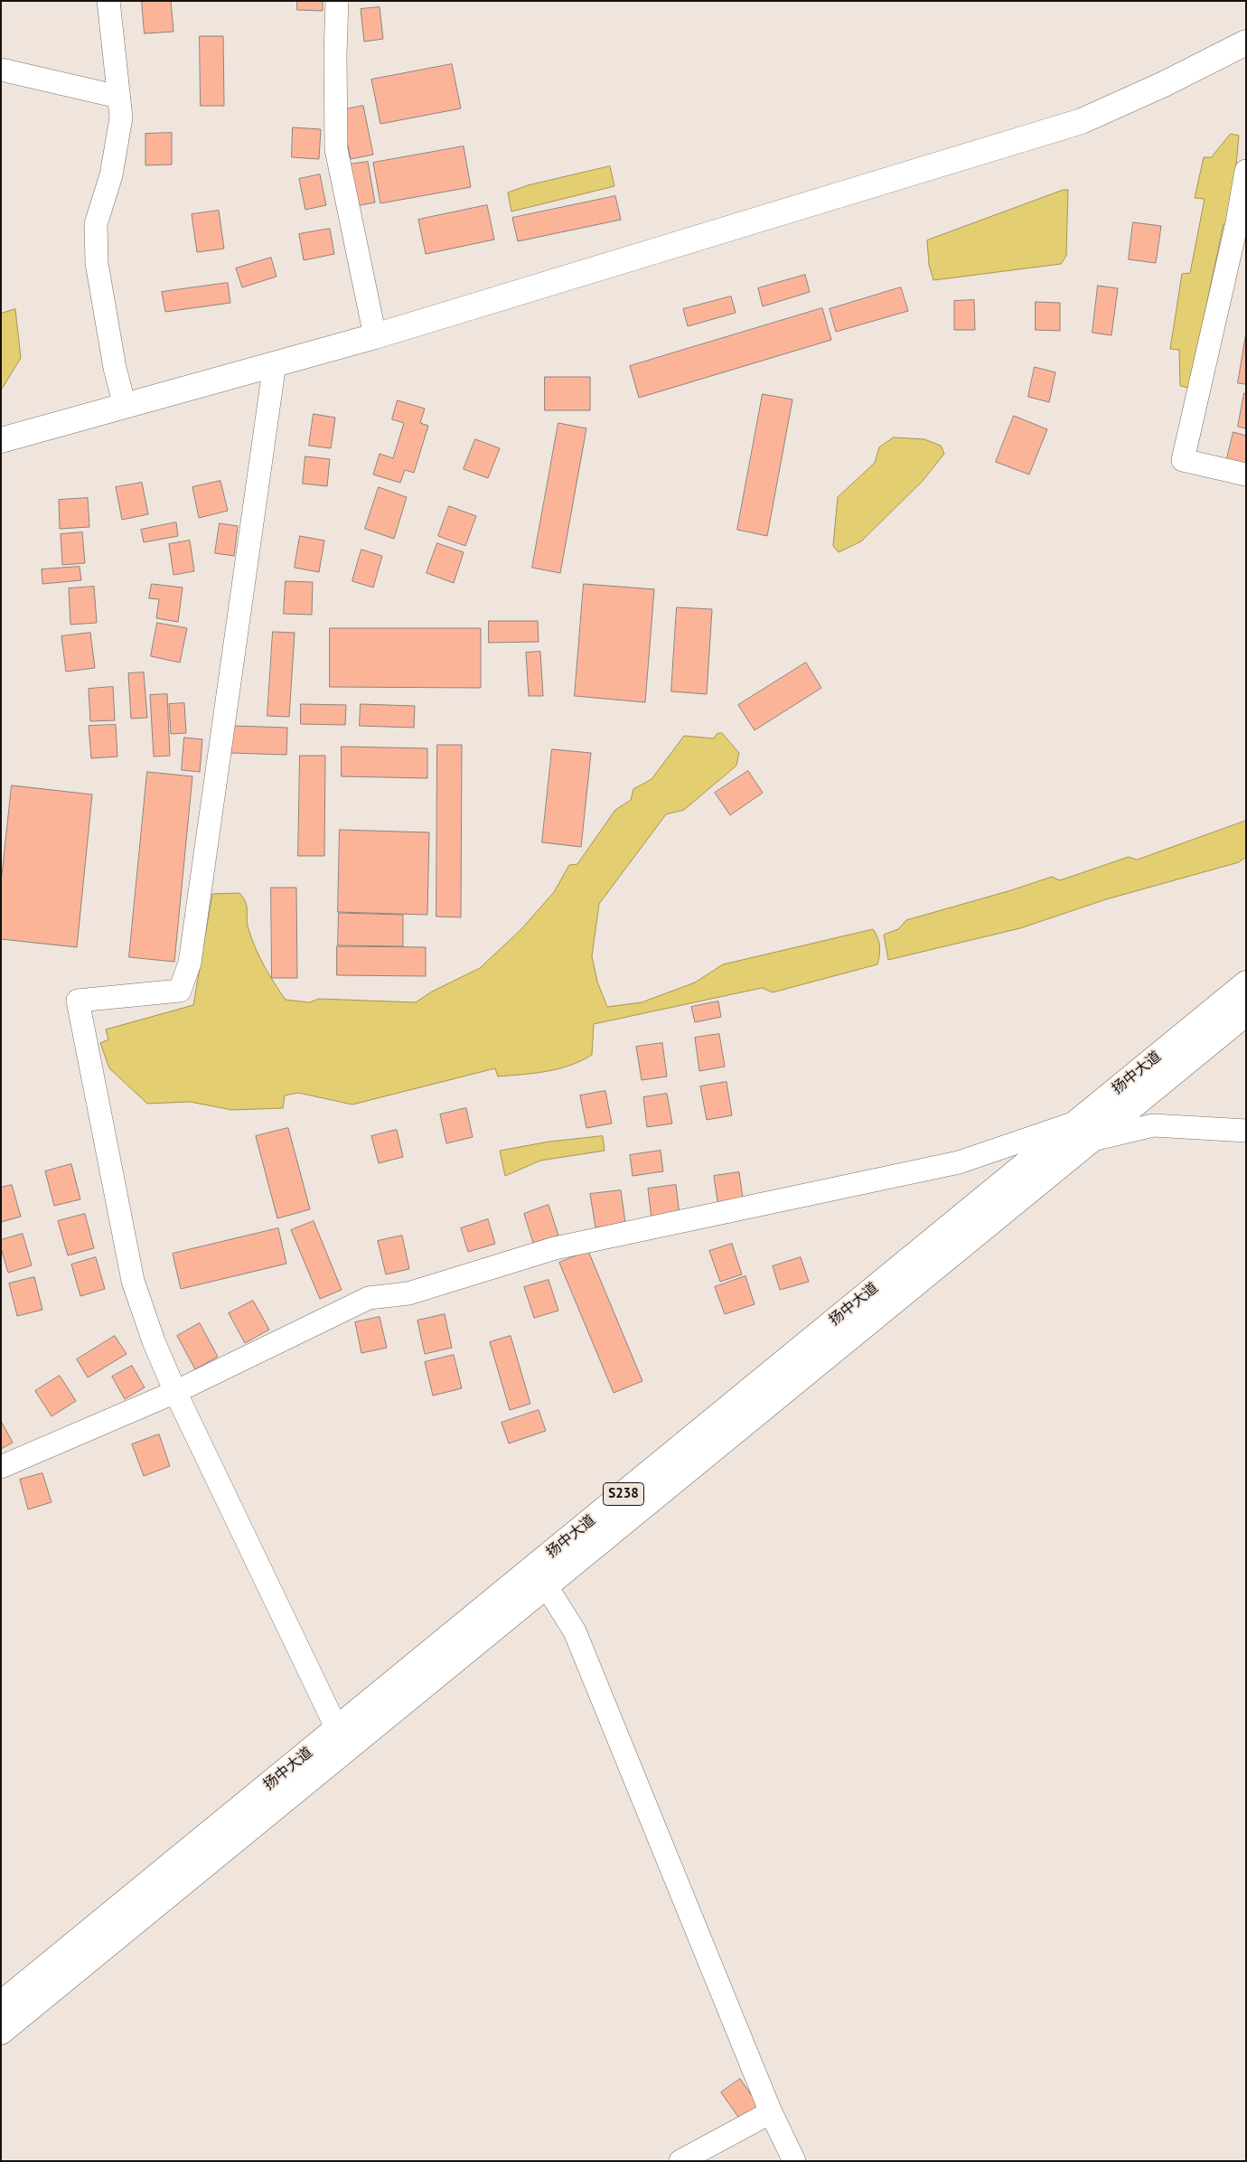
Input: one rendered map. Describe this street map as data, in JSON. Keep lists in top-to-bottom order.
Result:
{
  "streets": {
    "main road": ["扬中大道", "S238"]
  }
}
